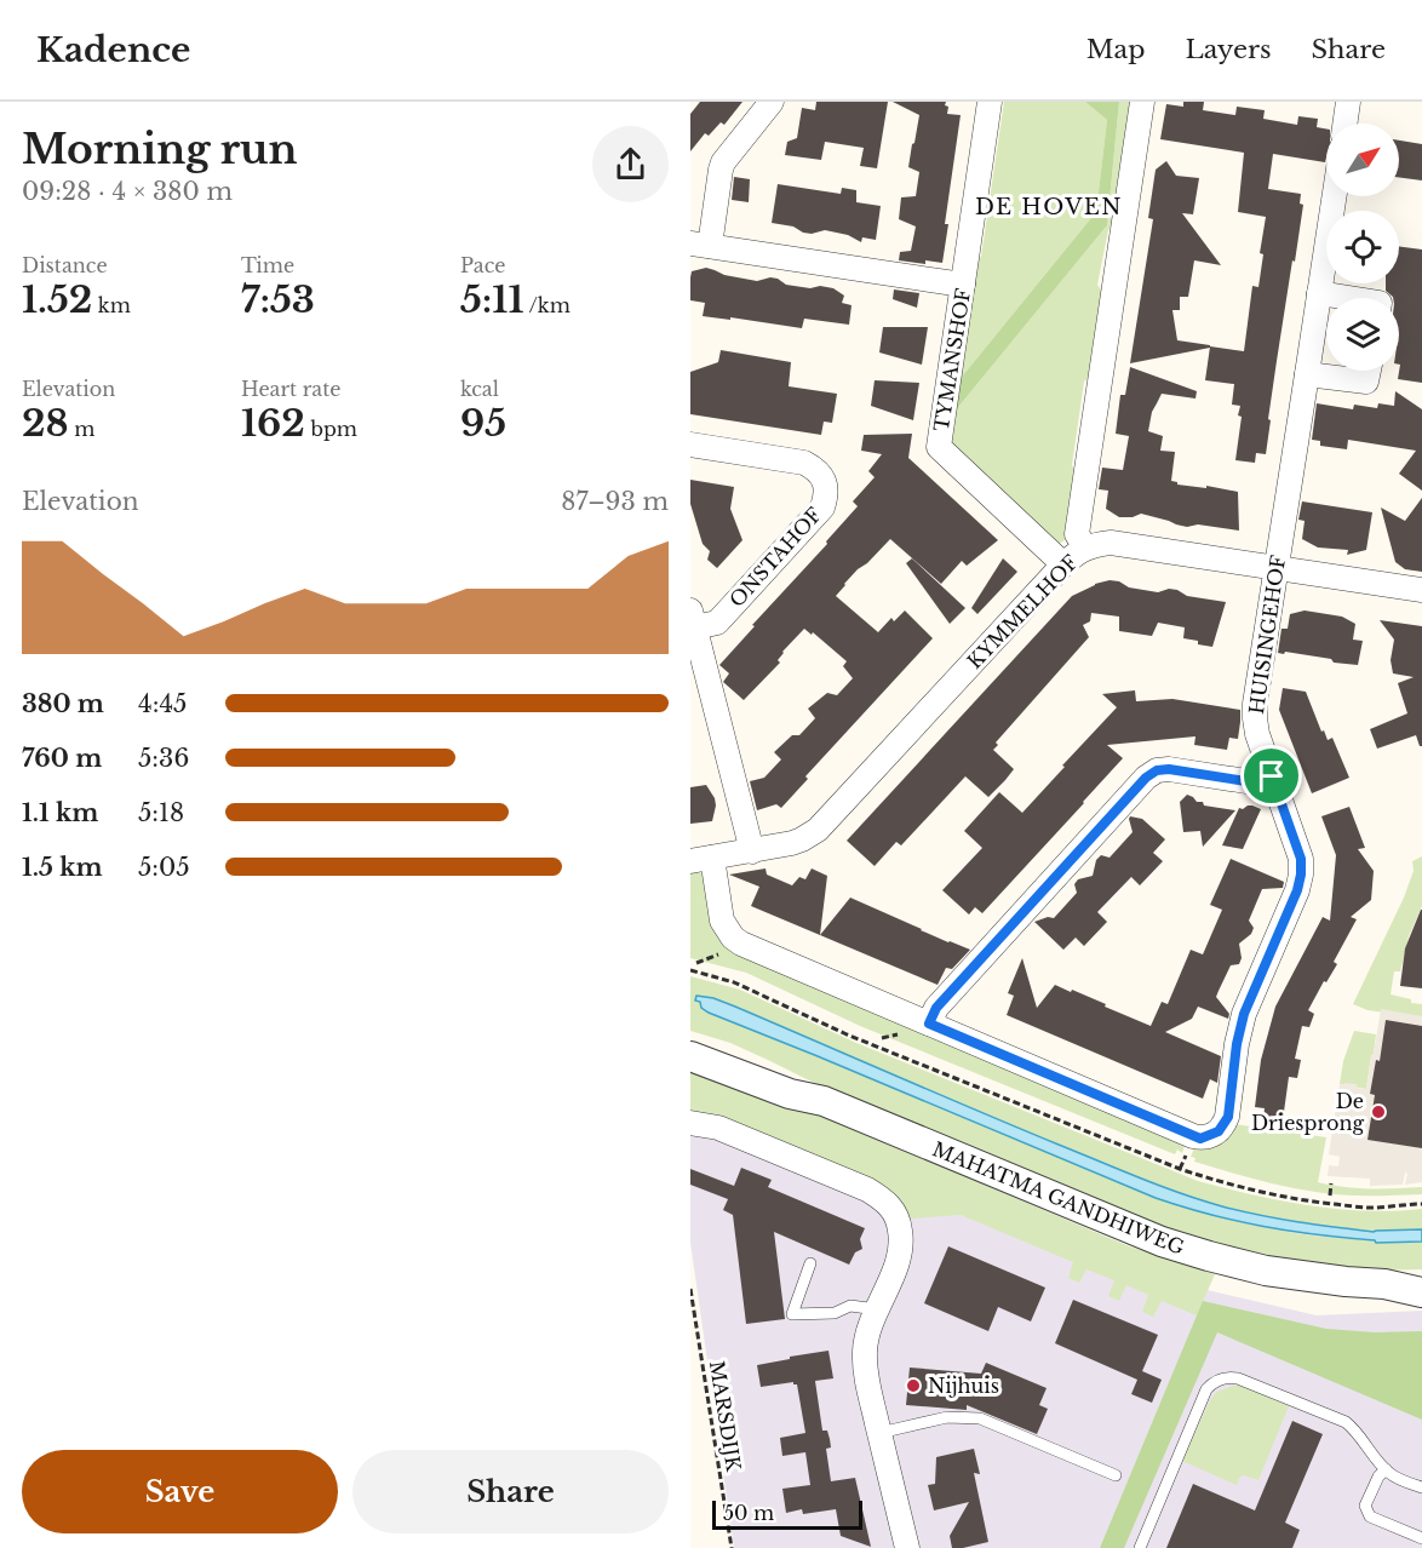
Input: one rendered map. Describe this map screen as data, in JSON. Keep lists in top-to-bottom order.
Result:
{
  "streets": {
    "street": [
      "TYMANSHOF",
      "ONSTAHOF",
      "KYMMELHOF",
      "HUISINGEHOF",
      "MAHATMA GANDHIWEG"
    ],
    "path": ["MARSDIJK"]
  },
  "crossings": [
    ["TYMANSHOF", "KYMMELHOF"],
    ["ONSTAHOF", "KYMMELHOF"],
    ["KYMMELHOF", "HUISINGEHOF"]
  ],
  "districts": ["DE HOVEN"],
  "places": ["De Driesprong", "Nijhuis"],
  "scale_bar": "50 m",
  "north": "top right",
  "page": {
    "header": "Kadence",
    "nav": ["Map", "Layers", "Share"],
    "heading": ["Morning run", "09:28 · 4 × 380 m"],
    "stats": [
      ["Distance", "1.52 km"],
      ["Time", "7:53"],
      ["Pace", "5:11 /km"],
      ["Elevation", "28 m"],
      ["Heart rate", "162 bpm"],
      ["kcal", "95"]
    ],
    "chart": ["Elevation", "87–93 m"],
    "list": [
      {
        "name": "380 m",
        "note": "4:45"
      },
      {
        "name": "760 m",
        "note": "5:36"
      },
      {
        "name": "1.1 km",
        "note": "5:18"
      },
      {
        "name": "1.5 km",
        "note": "5:05"
      }
    ],
    "buttons": ["Save", "Share"],
    "scale": "50 m"
  }
}
